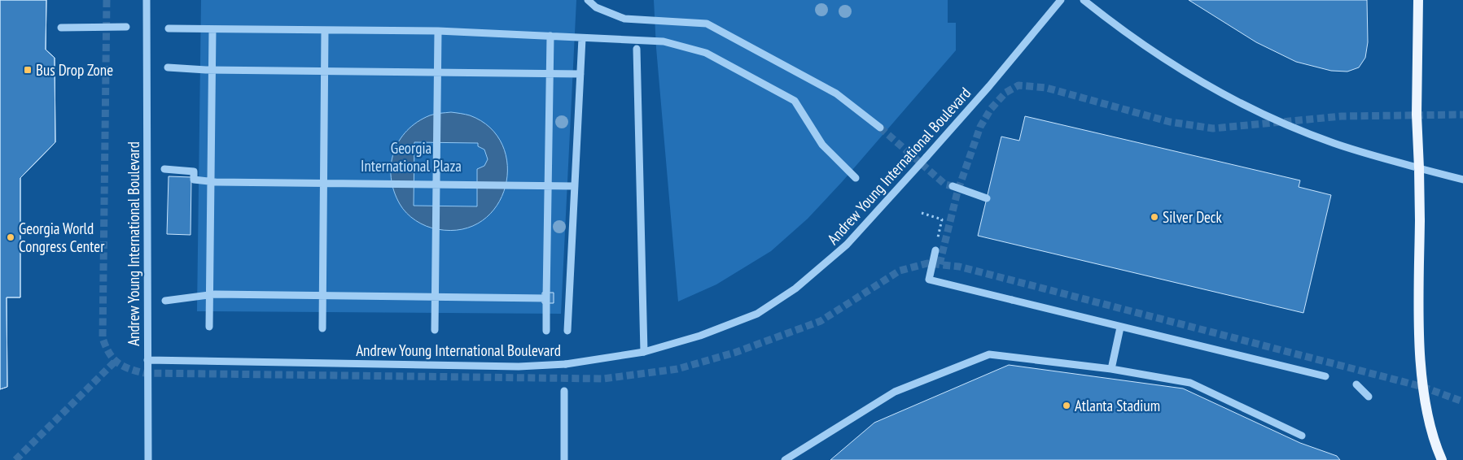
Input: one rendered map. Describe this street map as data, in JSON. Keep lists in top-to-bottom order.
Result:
{
  "streets": {
    "street": ["Andrew Young International Boulevard"]
  },
  "parks": ["Georgia International Plaza"],
  "places": {
    "transit": ["Bus Drop Zone"],
    "other": ["Silver Deck", "Georgia World Congress Center", "Atlanta Stadium"]
  }
}
